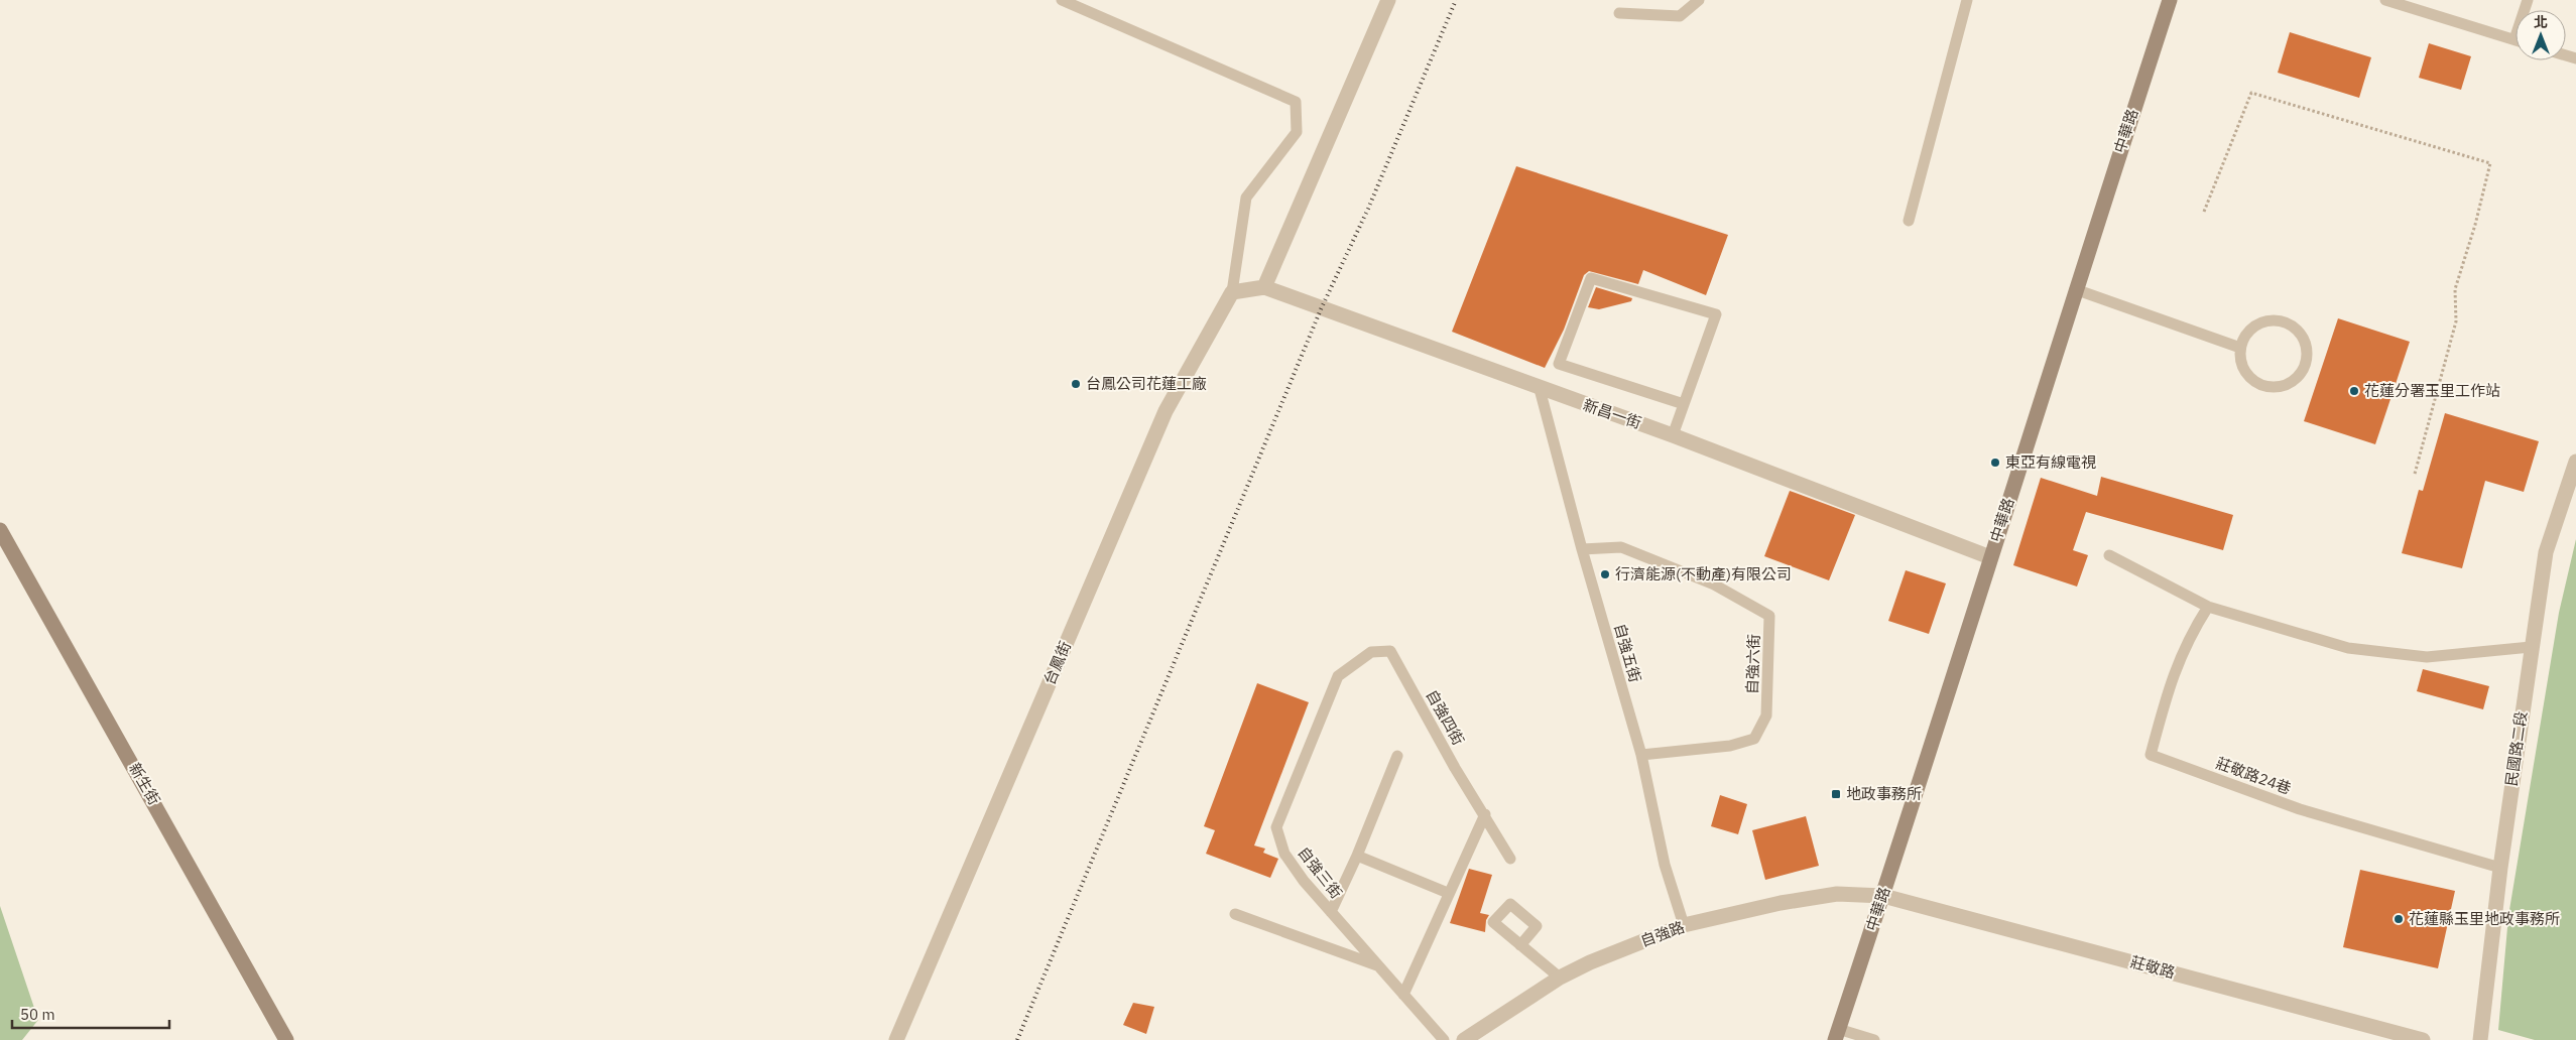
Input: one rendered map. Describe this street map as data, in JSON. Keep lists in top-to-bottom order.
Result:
{
  "streets": {
    "street": [
      "中華路",
      "新昌一街",
      "台鳳街",
      "民國路二段",
      "新生街",
      "自強路",
      "莊敬路"
    ],
    "lane": [
      "自強五街",
      "自強六街",
      "自強四街",
      "莊敬路24巷",
      "自強三街"
    ]
  },
  "crossings": [
    ["中華路", "新昌一街"],
    ["中華路", "自強路"],
    ["中華路", "莊敬路"],
    ["新昌一街", "自強五街"],
    ["新昌一街", "台鳳街"],
    ["自強五街", "自強六街"],
    ["自強五街", "自強路"],
    ["自強四街", "自強三街"],
    ["民國路二段", "莊敬路24巷"],
    ["自強路", "莊敬路"]
  ],
  "places": {
    "other": [
      "台鳳公司花蓮工廠",
      "花蓮分署玉里工作站",
      "東亞有線電視",
      "行濟能源(不動產)有限公司",
      "花蓮縣玉里地政事務所"
    ],
    "transit": ["地政事務所"]
  },
  "scale_bar": "50 m",
  "north": "top"
}
